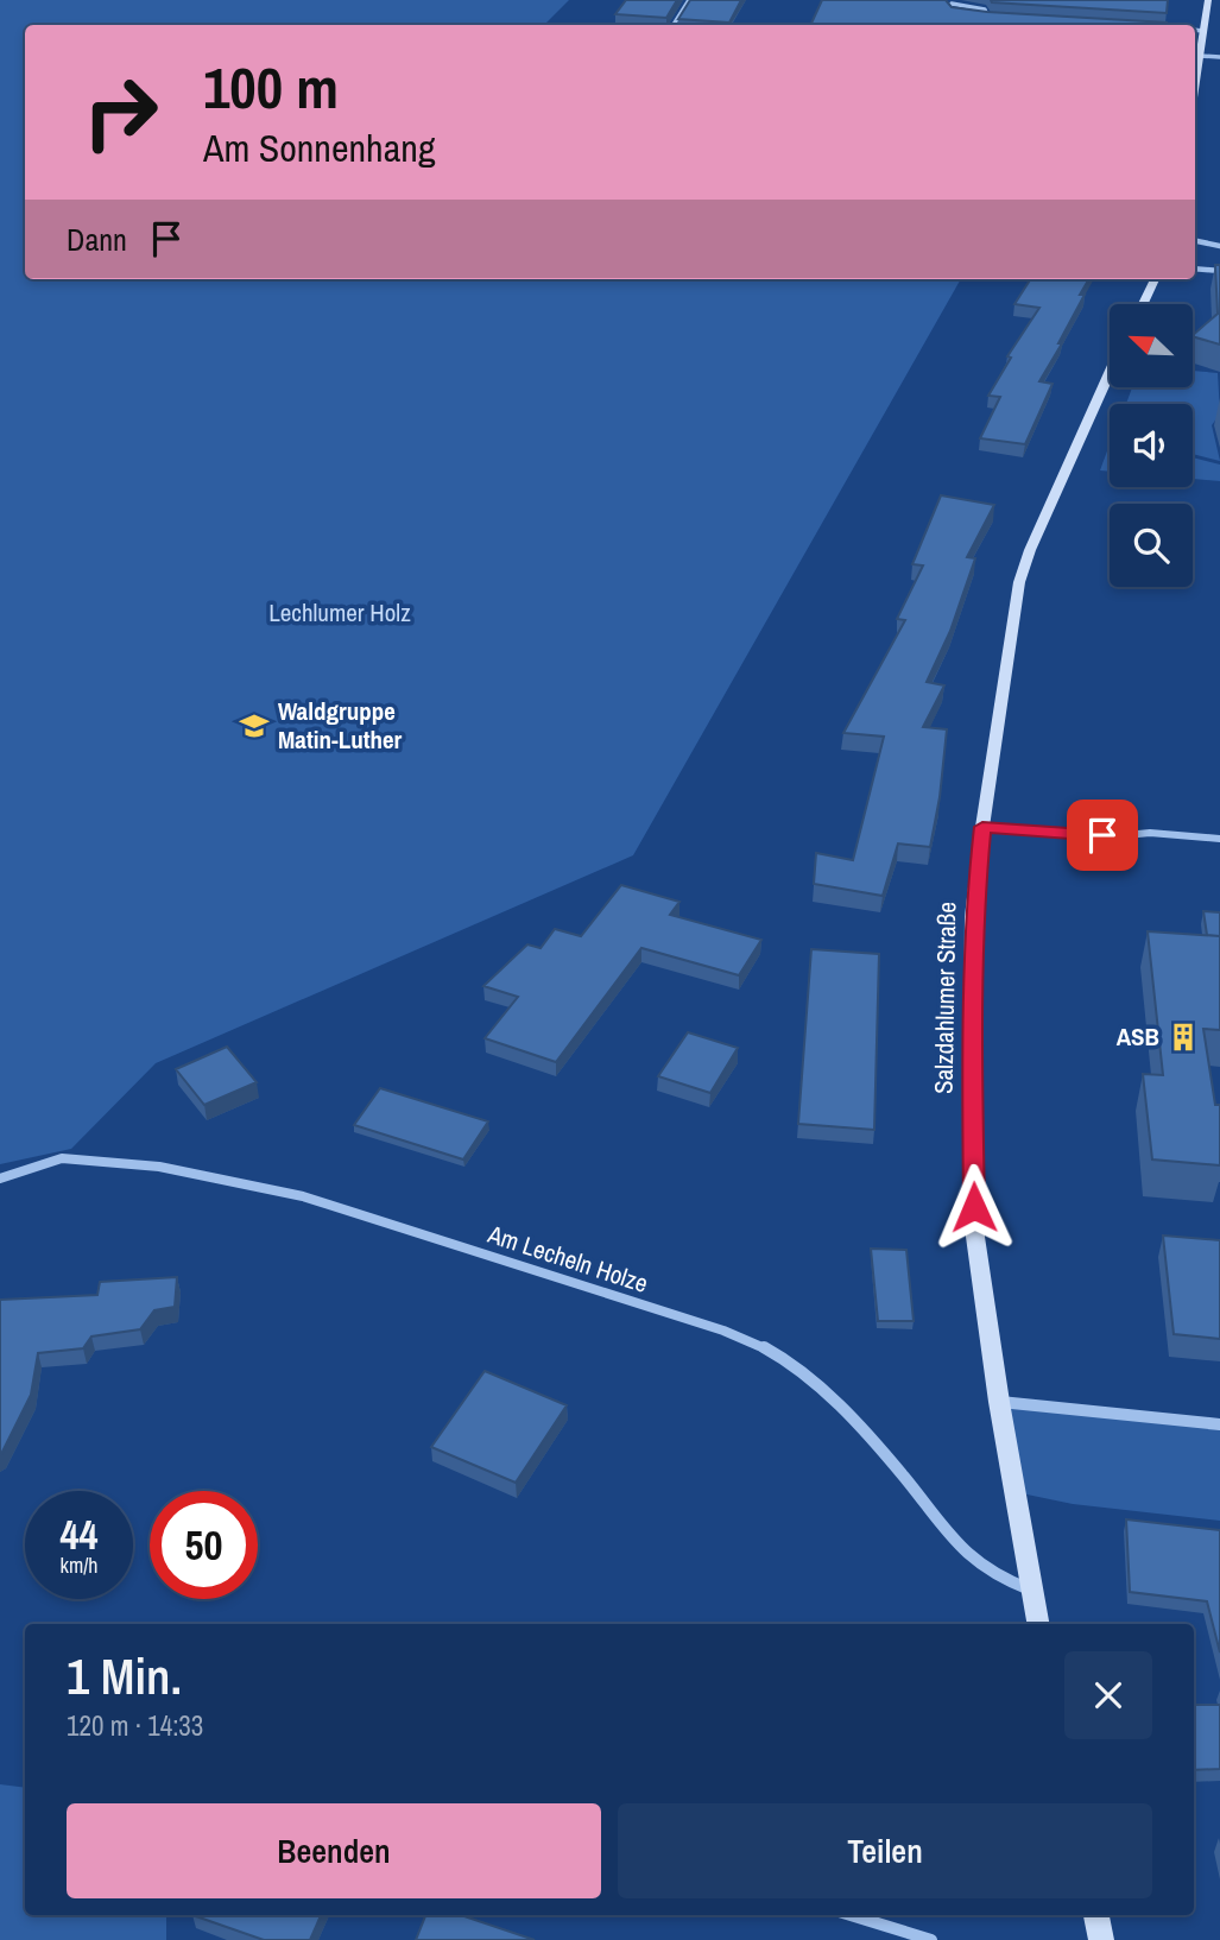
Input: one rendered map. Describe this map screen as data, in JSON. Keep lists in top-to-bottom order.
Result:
{
  "streets": {
    "main road": ["Salzdahlumer Straße"],
    "street": ["Am Lecheln Holze"]
  },
  "crossings": [
    ["Salzdahlumer Straße", "Am Lecheln Holze"]
  ],
  "parks": ["Lechlumer Holz"],
  "places": {
    "school or university": ["Waldgruppe Matin-Luther"],
    "building": ["ASB"]
  },
  "north": "top left",
  "page": {
    "turn": ["100 m", "Am Sonnenhang"],
    "then": "Dann",
    "speed": "44 km/h",
    "limit": "50",
    "heading": ["1 Min.", "120 m · 14:33"],
    "buttons": ["Beenden", "Teilen"]
  }
}
